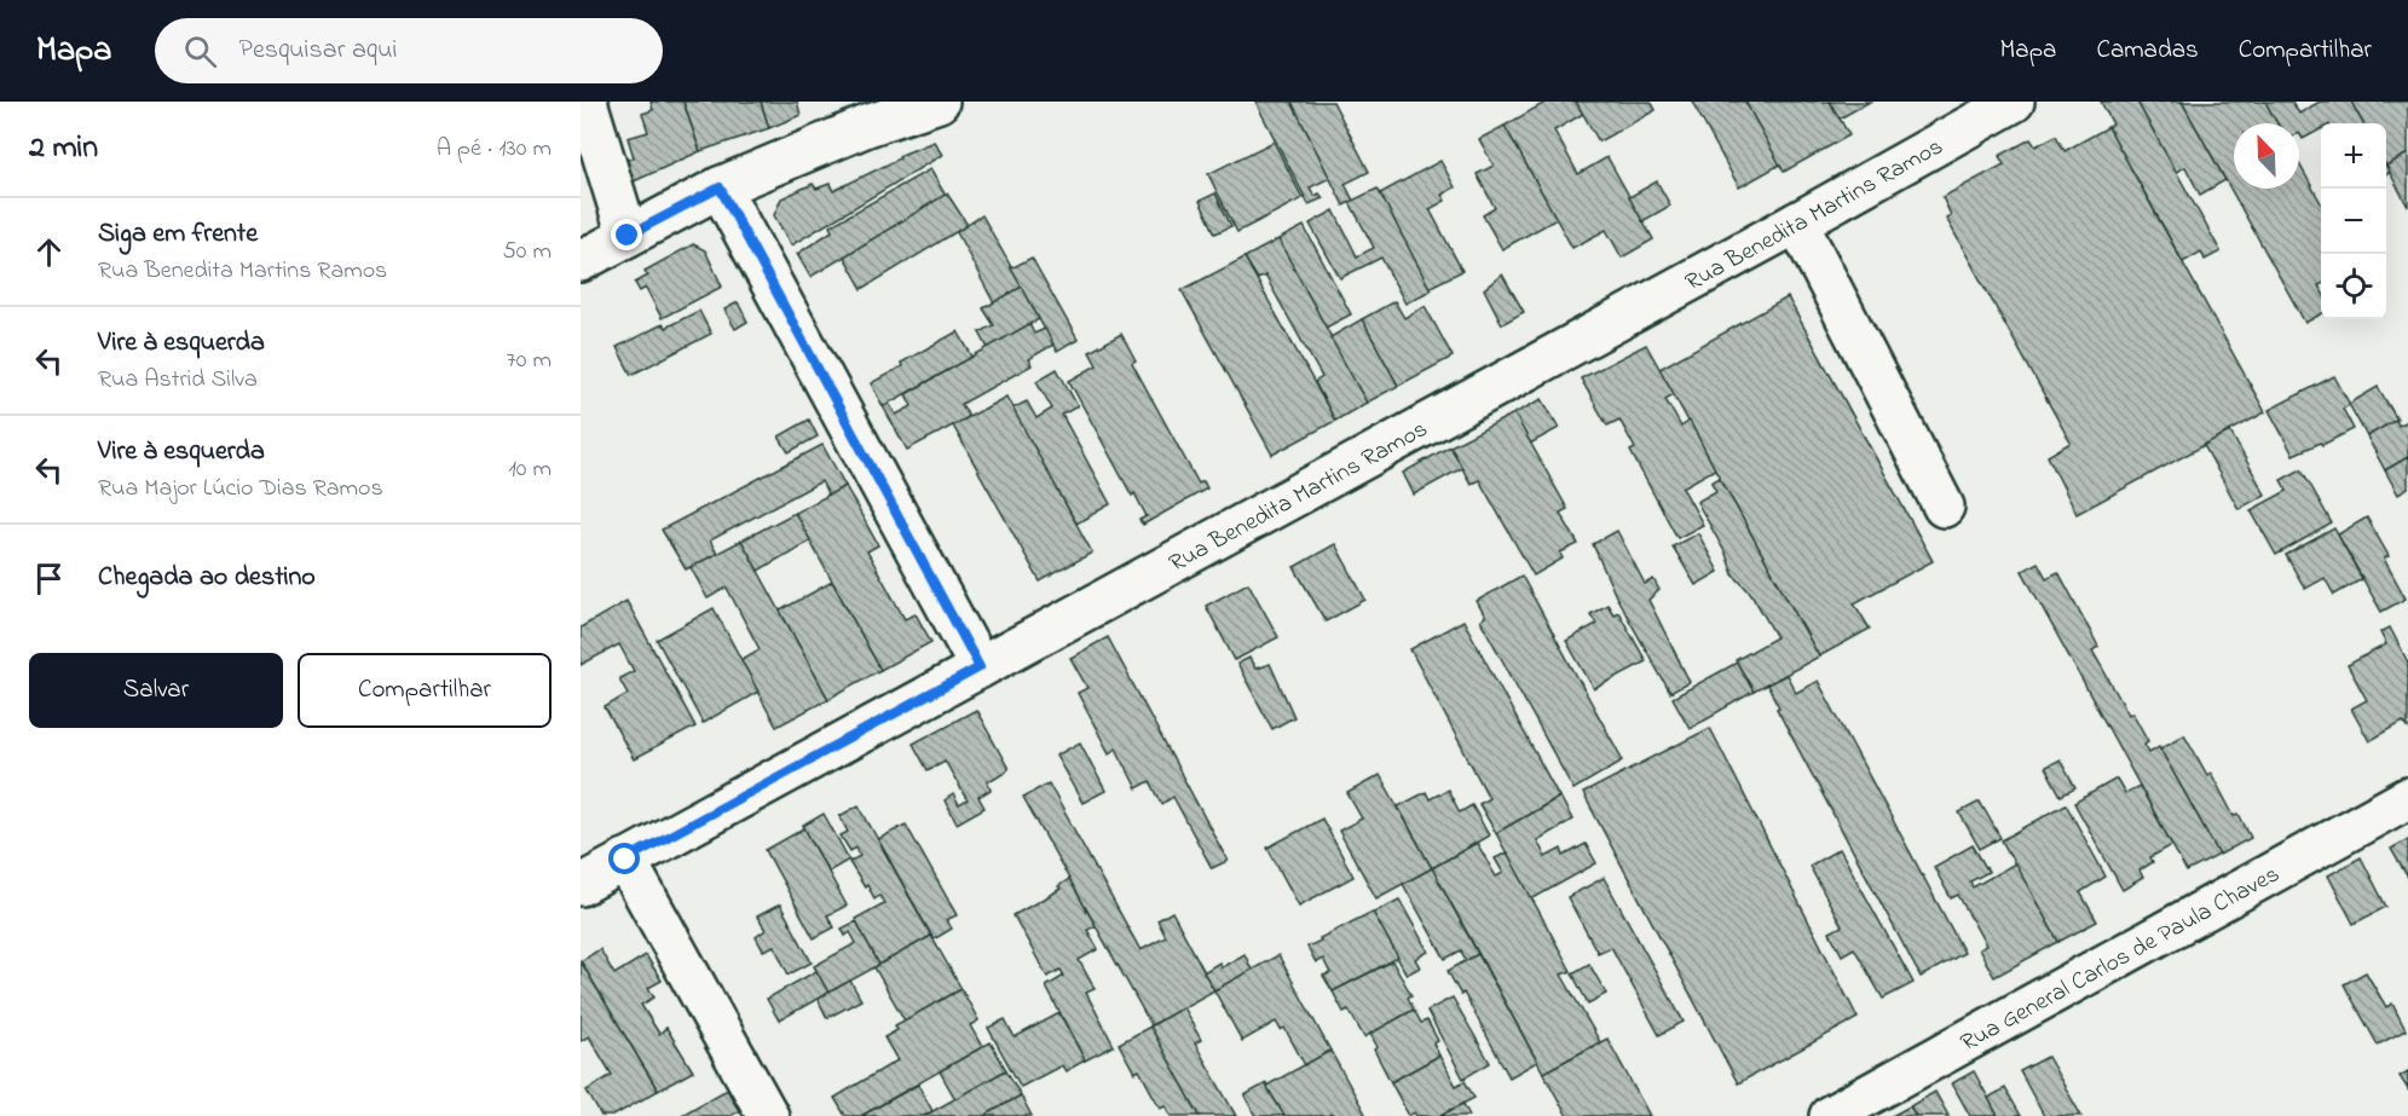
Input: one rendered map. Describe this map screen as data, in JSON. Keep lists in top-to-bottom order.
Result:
{
  "streets": {
    "street": ["Rua Benedita Martins Ramos", "Rua General Carlos de Paula Chaves"]
  },
  "north": "top left",
  "page": {
    "header": "Mapa",
    "search": "Pesquisar aqui",
    "nav": ["Mapa", "Camadas", "Compartilhar"],
    "heading": ["2 min", "A pé · 130 m"],
    "map_buttons": ["+", "−"],
    "list": [
      ["Siga em frente", "Rua Benedita Martins Ramos", "50 m"],
      ["Vire à esquerda", "Rua Astrid Silva", "70 m"],
      ["Vire à esquerda", "Rua Major Lúcio Dias Ramos", "10 m"],
      "Chegada ao destino"
    ],
    "buttons": ["Salvar", "Compartilhar"]
  }
}
